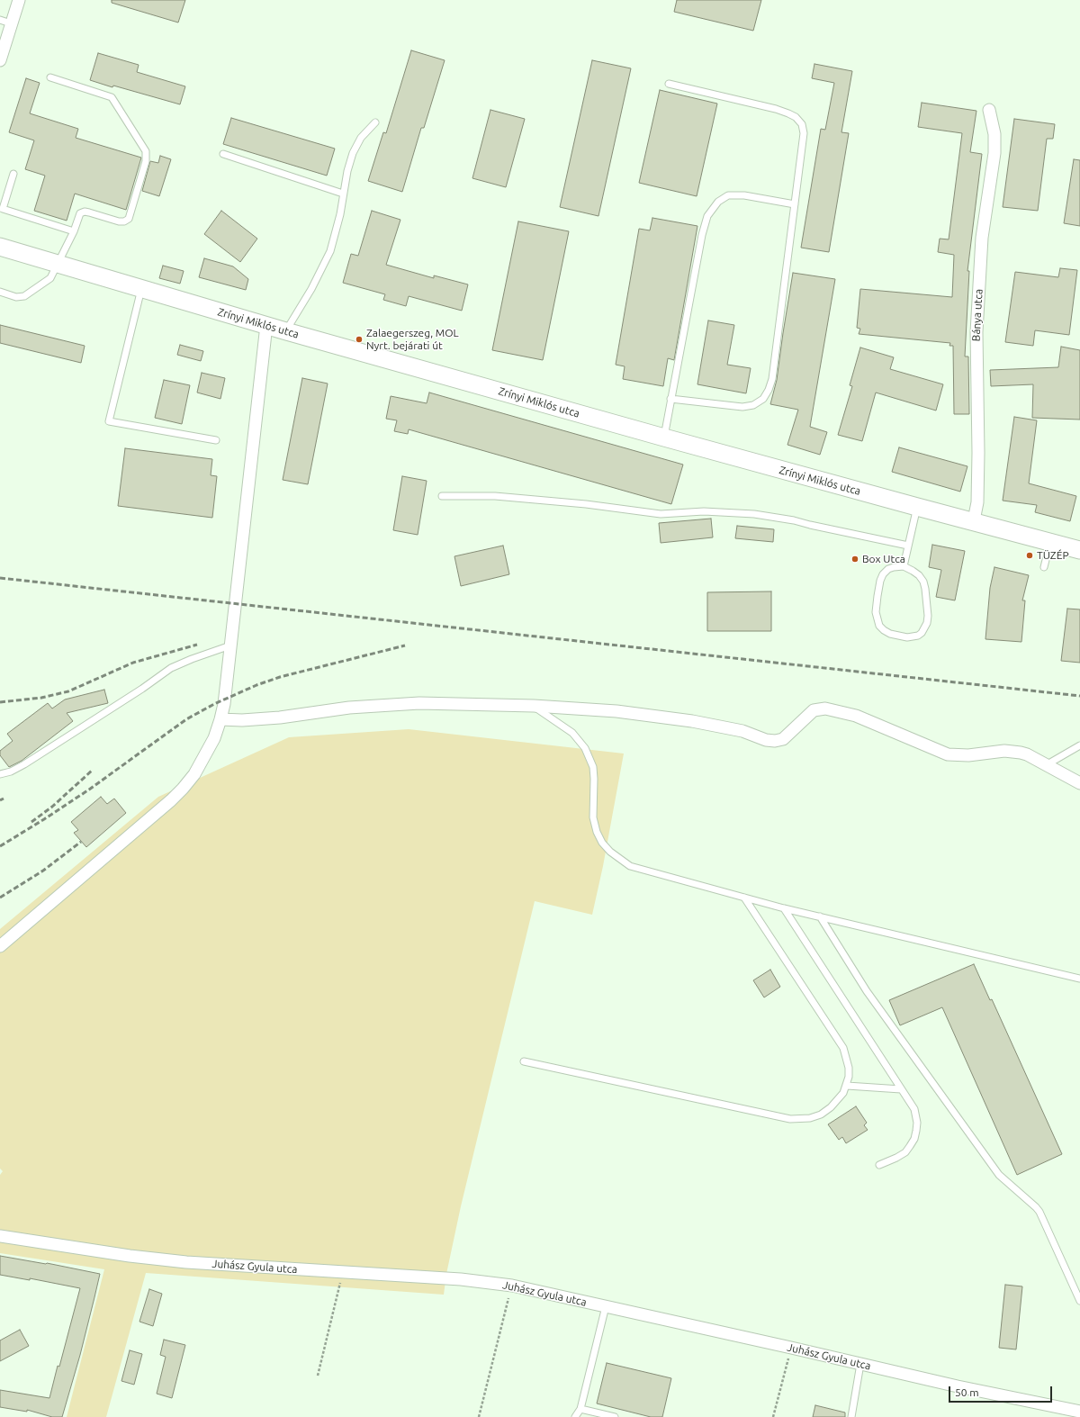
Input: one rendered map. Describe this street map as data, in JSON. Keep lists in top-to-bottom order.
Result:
{
  "streets": {
    "main road": ["Zrínyi Miklós utca"],
    "street": ["Bánya utca", "Juhász Gyula utca"]
  },
  "crossings": [
    ["Bánya utca", "Zrínyi Miklós utca"]
  ],
  "places": ["Zalaegerszeg, MOL Nyrt. bejárati út", "TÜZÉP", "Box Utca"],
  "scale_bar": "50 m"
}
